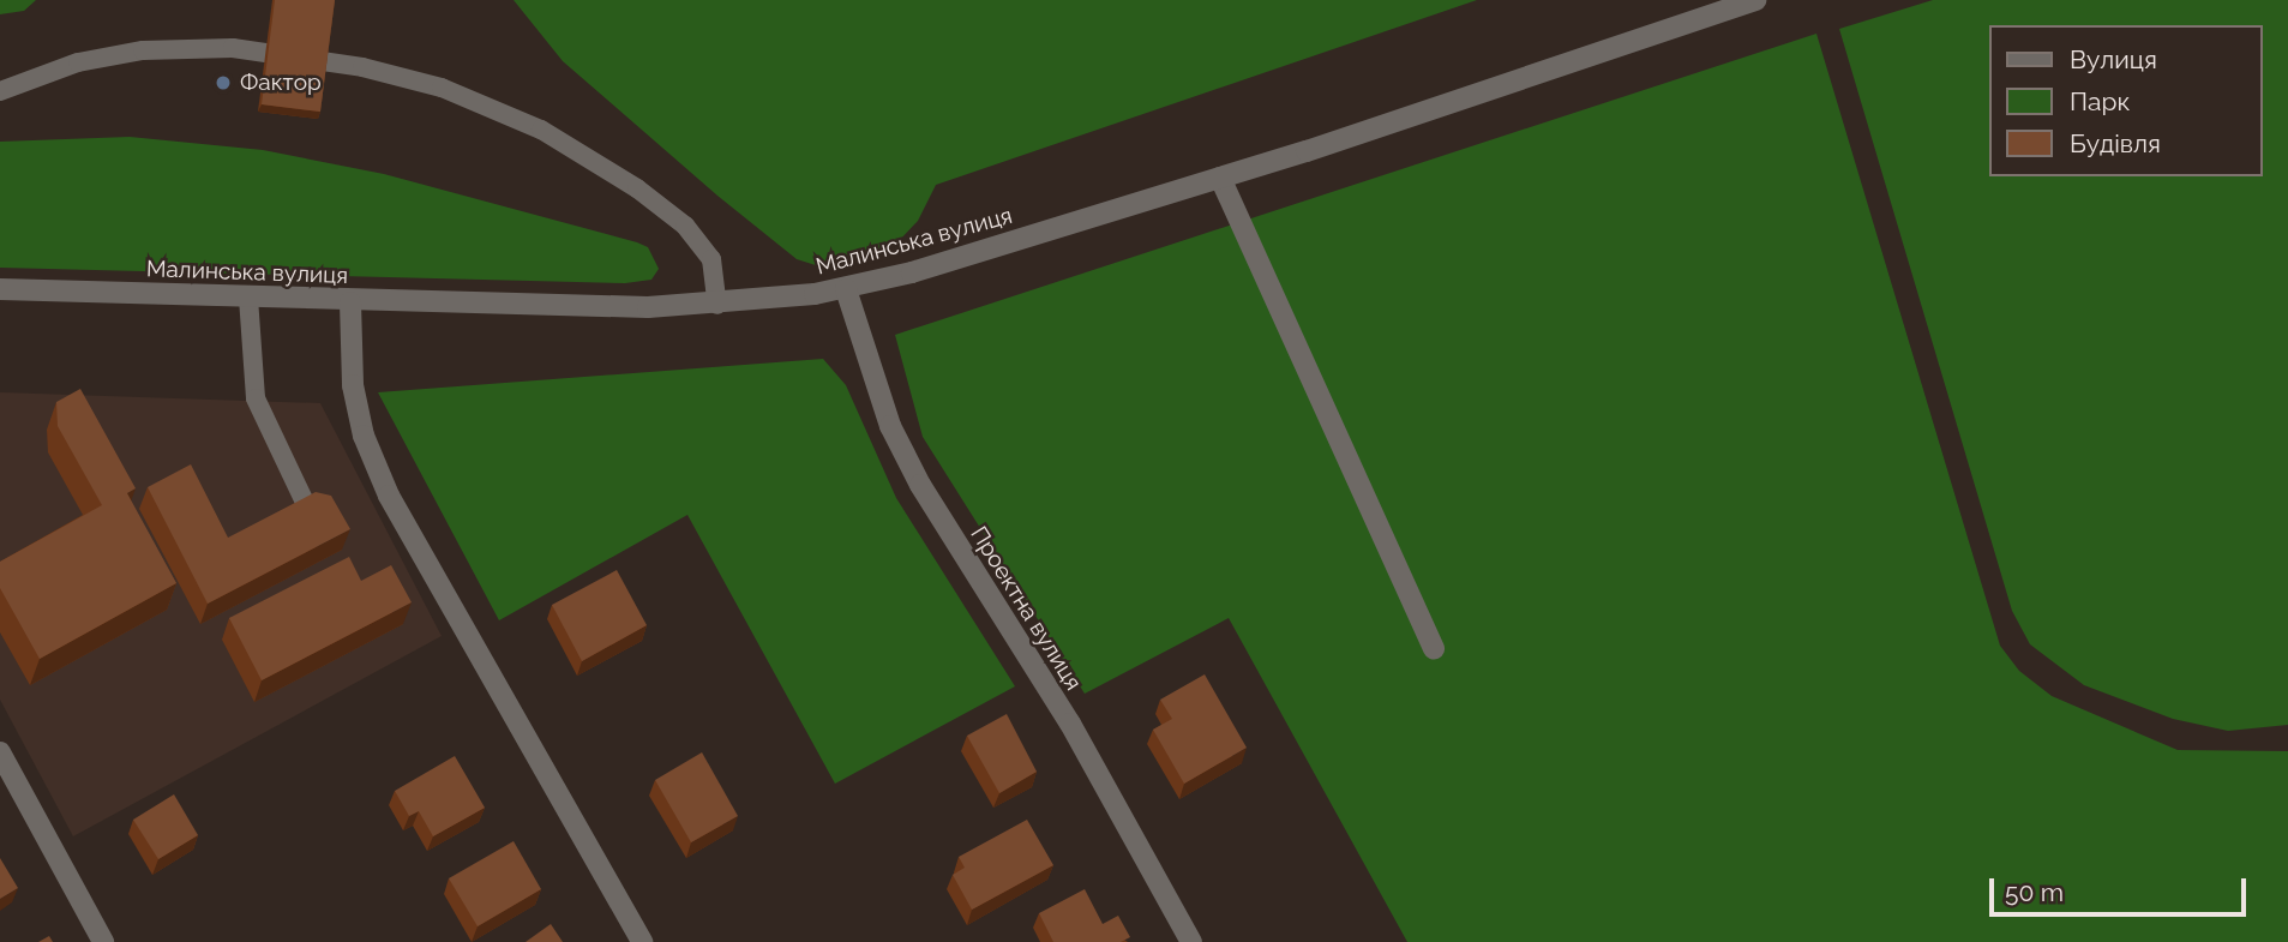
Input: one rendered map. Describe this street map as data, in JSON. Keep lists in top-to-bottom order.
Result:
{
  "streets": {
    "street": ["Малинська вулиця", "Проектна вулиця"]
  },
  "crossings": [
    ["Малинська вулиця", "Проектна вулиця"]
  ],
  "places": ["Фактор"],
  "legend": ["Вулиця", "Парк", "Будівля"],
  "scale_bar": "50 m"
}
